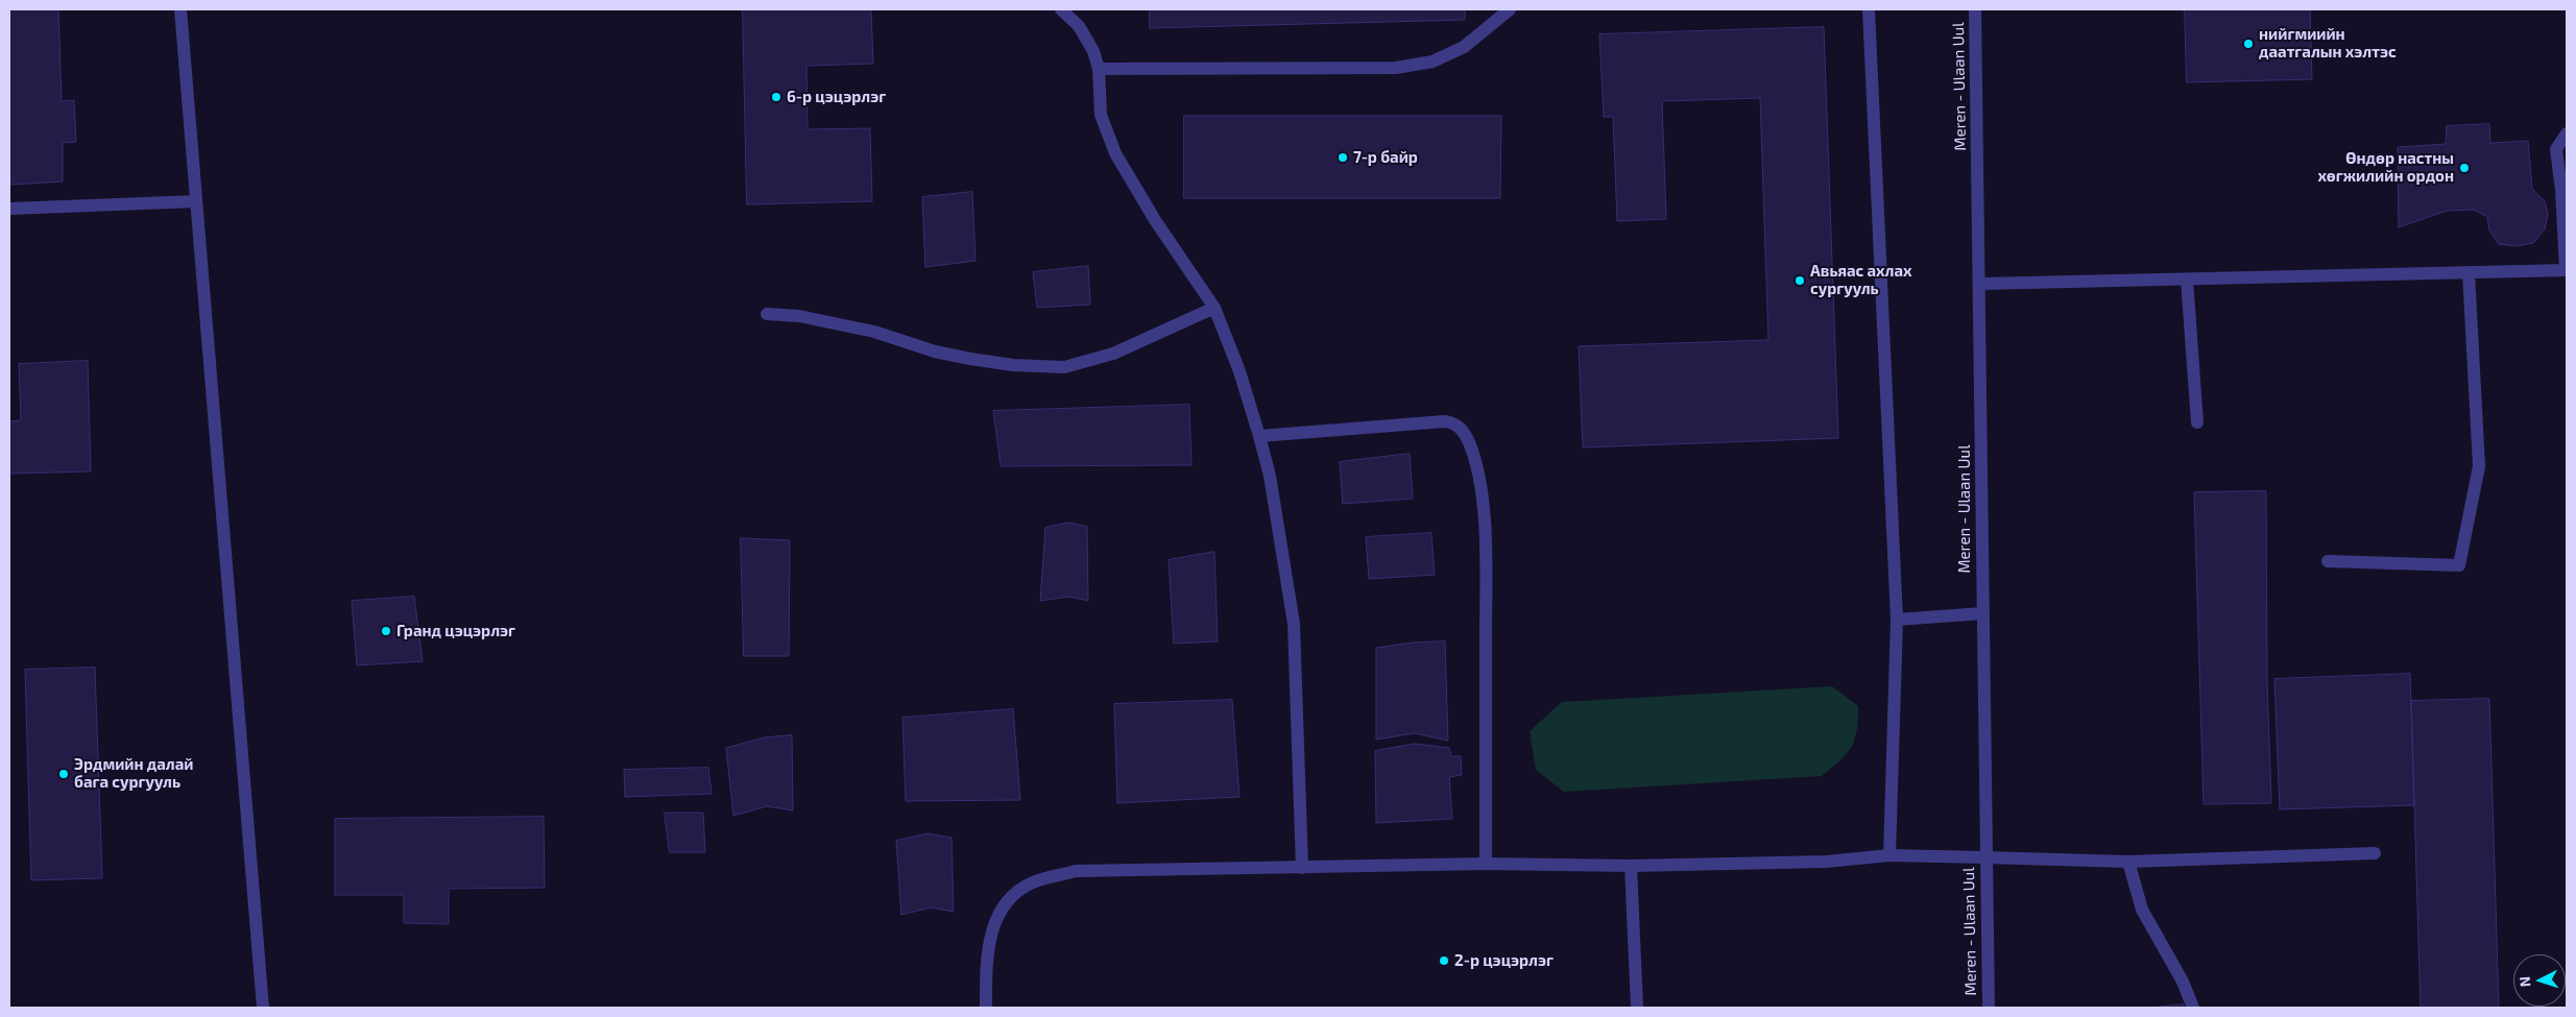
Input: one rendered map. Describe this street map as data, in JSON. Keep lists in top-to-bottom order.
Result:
{
  "streets": {
    "street": ["Meren - Ulaan Uul"]
  },
  "places": [
    "нийгмиийн даатгалын хэлтэс",
    "6-р цэцэрлэг",
    "7-р байр",
    "Өндөр настны хөгжилийн ордон",
    "Авьяас ахлах сургууль",
    "Гранд цэцэрлэг",
    "Эрдмийн далай бага сургууль",
    "2-р цэцэрлэг"
  ],
  "north": "left"
}
